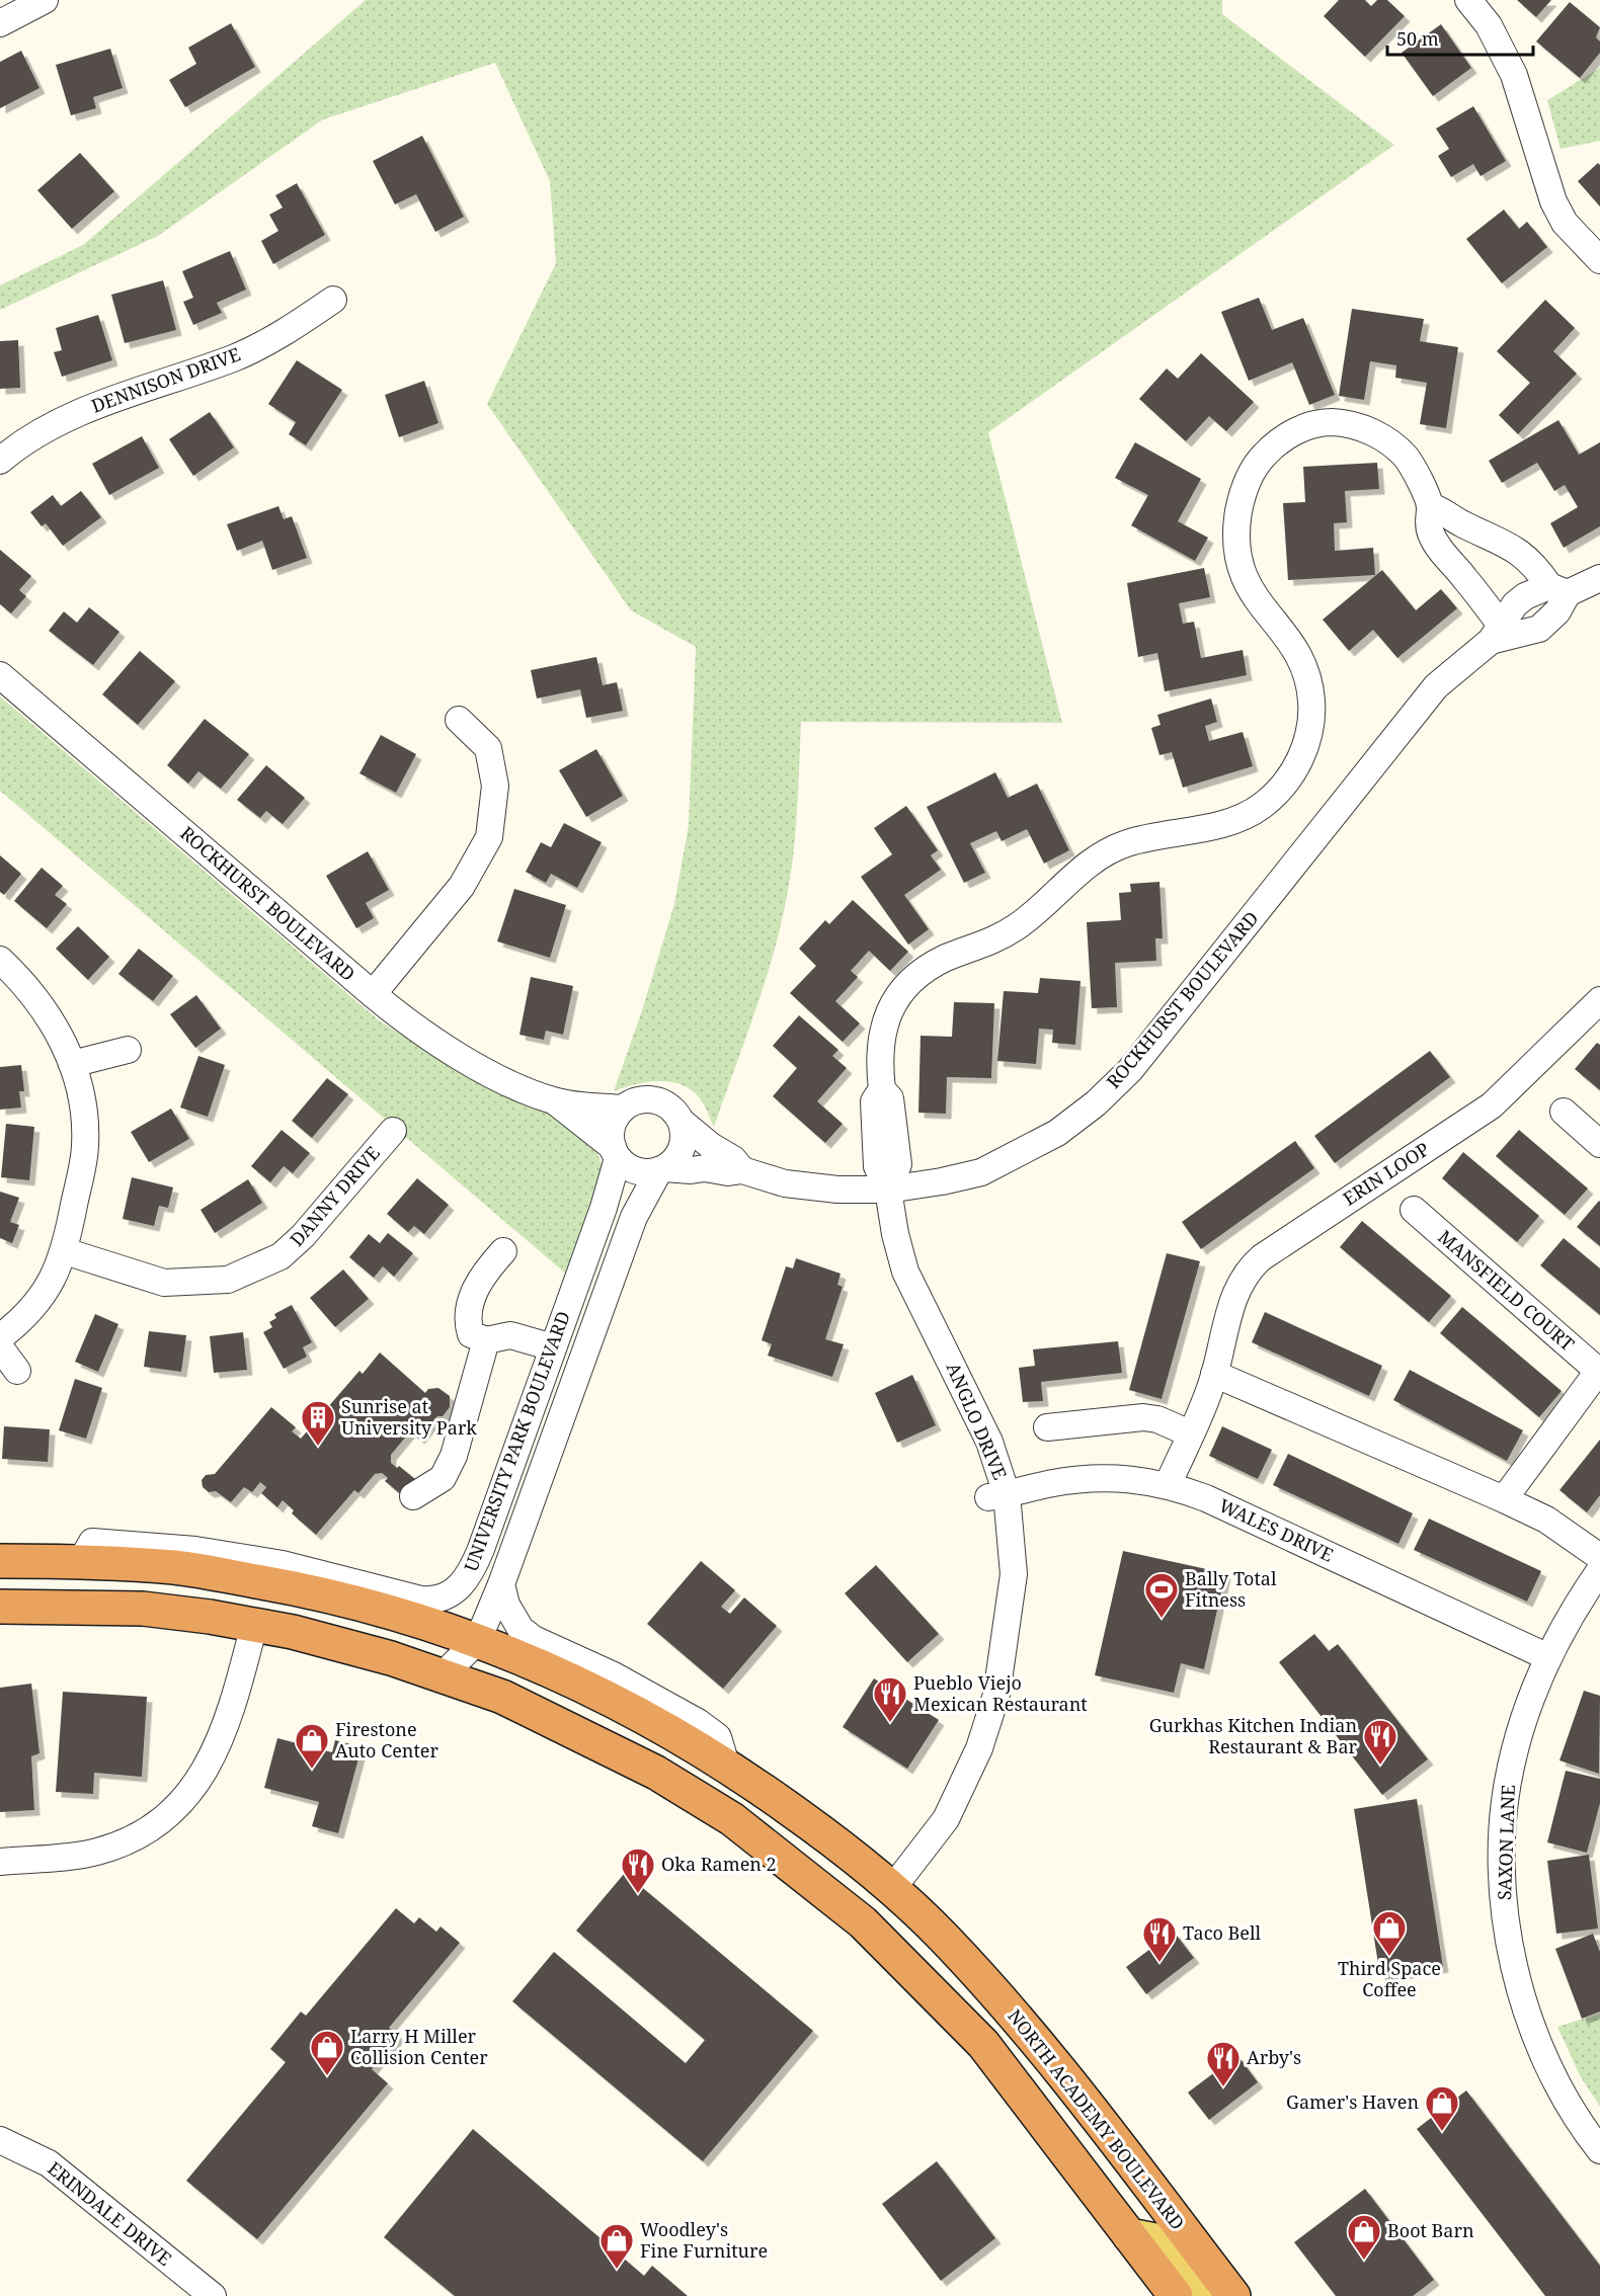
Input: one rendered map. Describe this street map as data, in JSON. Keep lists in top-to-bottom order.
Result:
{
  "streets": {
    "highway": ["NORTH ACADEMY BOULEVARD"],
    "street": [
      "DENNISON DRIVE",
      "ROCKHURST BOULEVARD",
      "ERIN LOOP",
      "DANNY DRIVE",
      "MANSFIELD COURT",
      "ANGLO DRIVE",
      "UNIVERSITY PARK BOULEVARD",
      "WALES DRIVE",
      "SAXON LANE",
      "ERINDALE DRIVE"
    ]
  },
  "crossings": [
    ["ROCKHURST BOULEVARD", "ANGLO DRIVE"],
    ["ROCKHURST BOULEVARD", "UNIVERSITY PARK BOULEVARD"],
    ["ERIN LOOP", "WALES DRIVE"],
    ["ANGLO DRIVE", "WALES DRIVE"],
    ["ANGLO DRIVE", "NORTH ACADEMY BOULEVARD"],
    ["UNIVERSITY PARK BOULEVARD", "NORTH ACADEMY BOULEVARD"],
    ["WALES DRIVE", "SAXON LANE"]
  ],
  "places": {
    "building": ["Sunrise at University Park"],
    "sports": ["Bally Total Fitness"],
    "restaurant": [
      "Pueblo Viejo Mexican Restaurant",
      "Gurkhas Kitchen Indian Restaurant & Bar",
      "Oka Ramen 2",
      "Taco Bell",
      "Arby's"
    ],
    "shop": [
      "Firestone Auto Center",
      "Third Space Coffee",
      "Larry H Miller Collision Center",
      "Gamer's Haven",
      "Boot Barn",
      "Woodley's Fine Furniture"
    ]
  },
  "scale_bar": "50 m"
}
